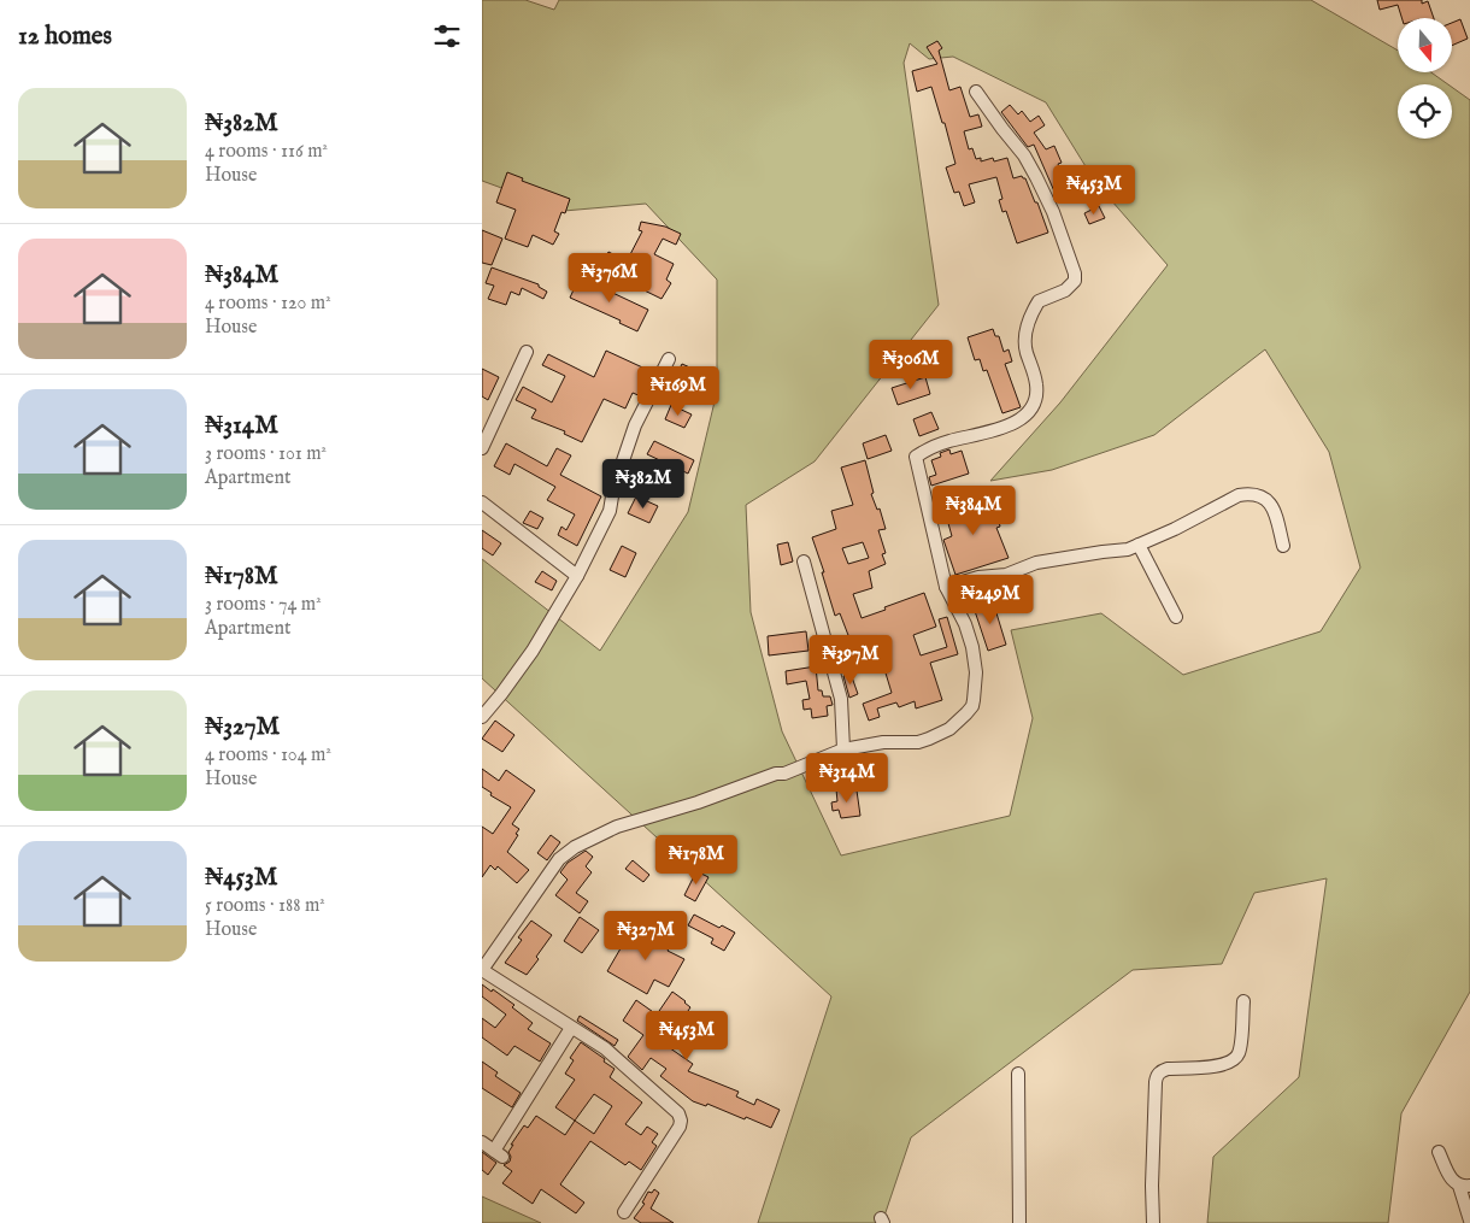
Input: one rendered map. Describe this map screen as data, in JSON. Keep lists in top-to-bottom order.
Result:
{
  "north": "bottom",
  "page": {
    "heading": "12 homes",
    "list": [
      {
        "name": "₦382M",
        "note": "4 rooms · 116 m² · House"
      },
      {
        "name": "₦384M",
        "note": "4 rooms · 120 m² · House"
      },
      {
        "name": "₦314M",
        "note": "3 rooms · 101 m² · Apartment"
      },
      {
        "name": "₦178M",
        "note": "3 rooms · 74 m² · Apartment"
      },
      {
        "name": "₦327M",
        "note": "4 rooms · 104 m² · House"
      },
      {
        "name": "₦453M",
        "note": "5 rooms · 188 m² · House"
      }
    ],
    "price": [
      "₦453M",
      "₦376M",
      "₦306M",
      "₦169M",
      "₦382M",
      "₦384M",
      "₦249M",
      "₦397M",
      "₦314M",
      "₦178M",
      "₦327M",
      "₦453M"
    ]
  }
}
